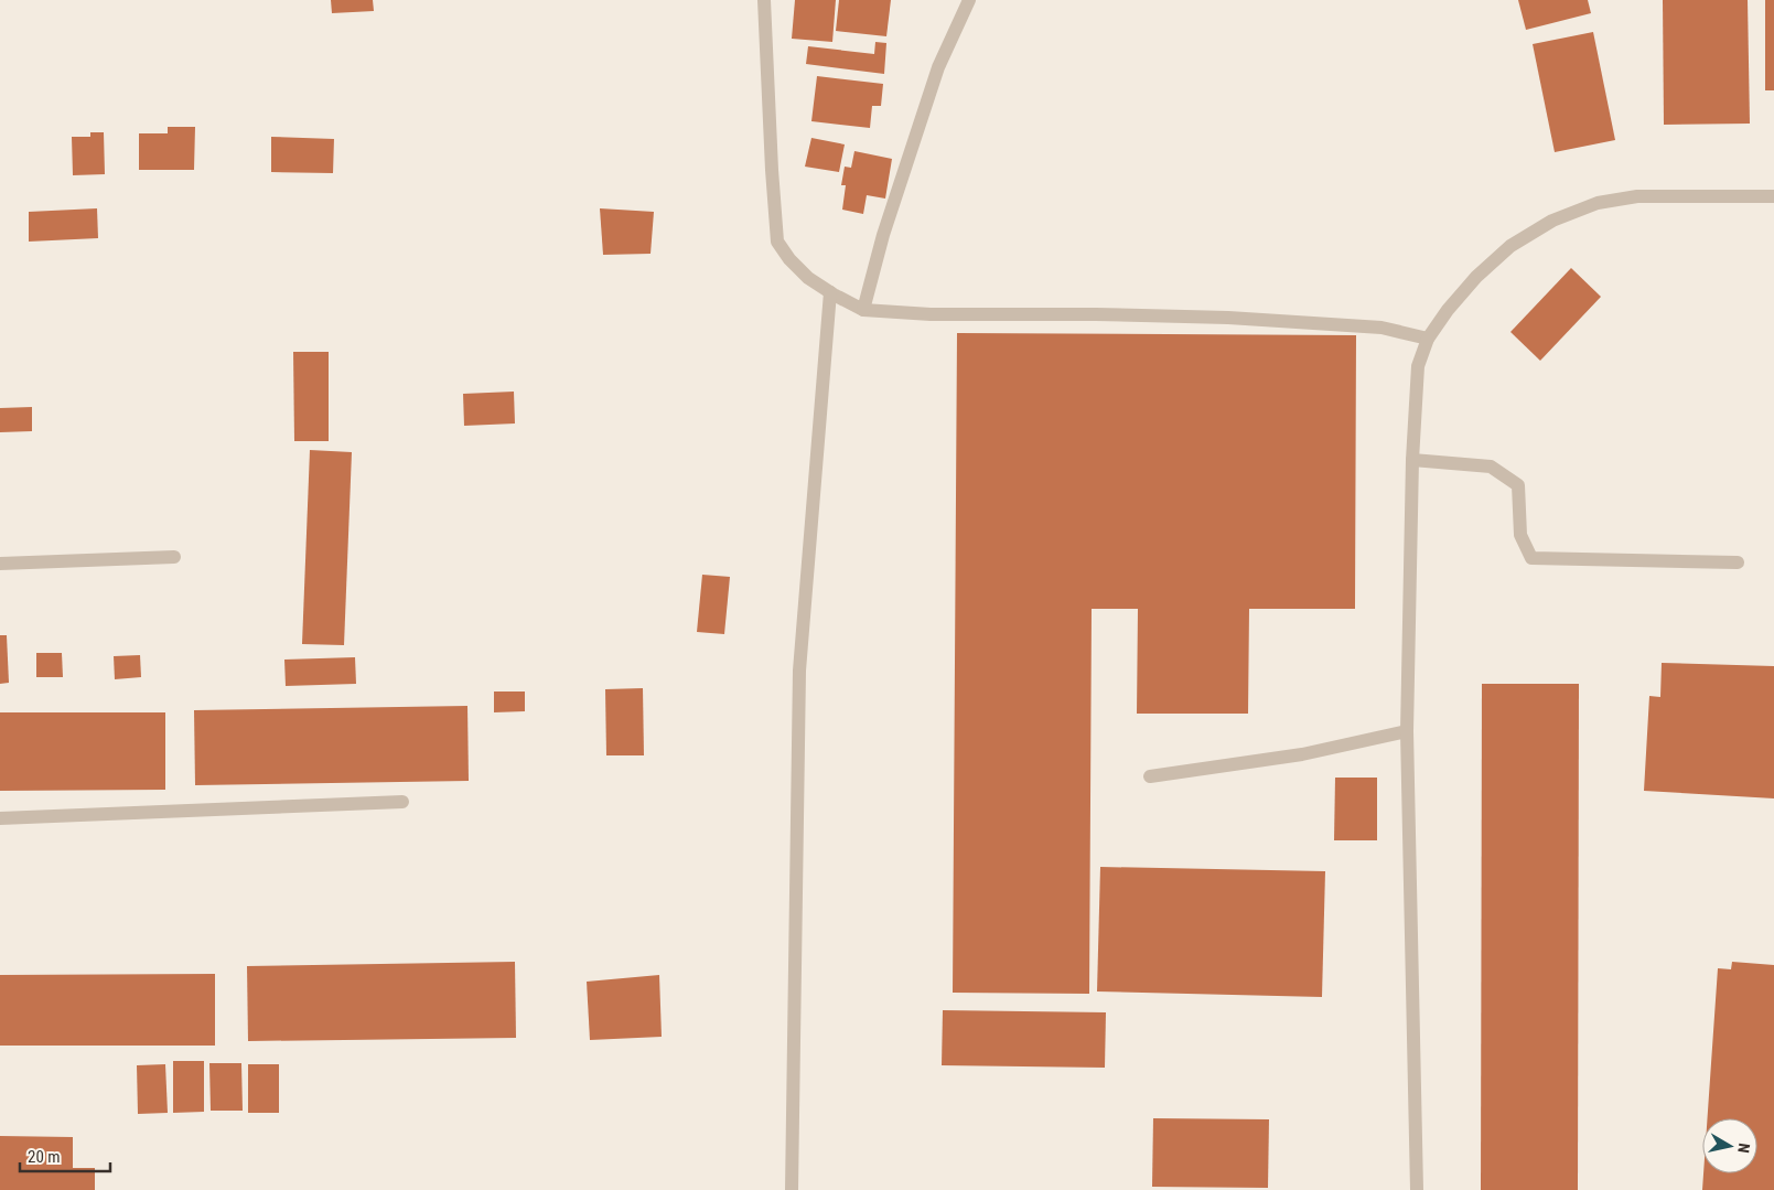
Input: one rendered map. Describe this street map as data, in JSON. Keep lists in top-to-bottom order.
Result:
{
  "scale_bar": "20 m",
  "north": "right"
}
